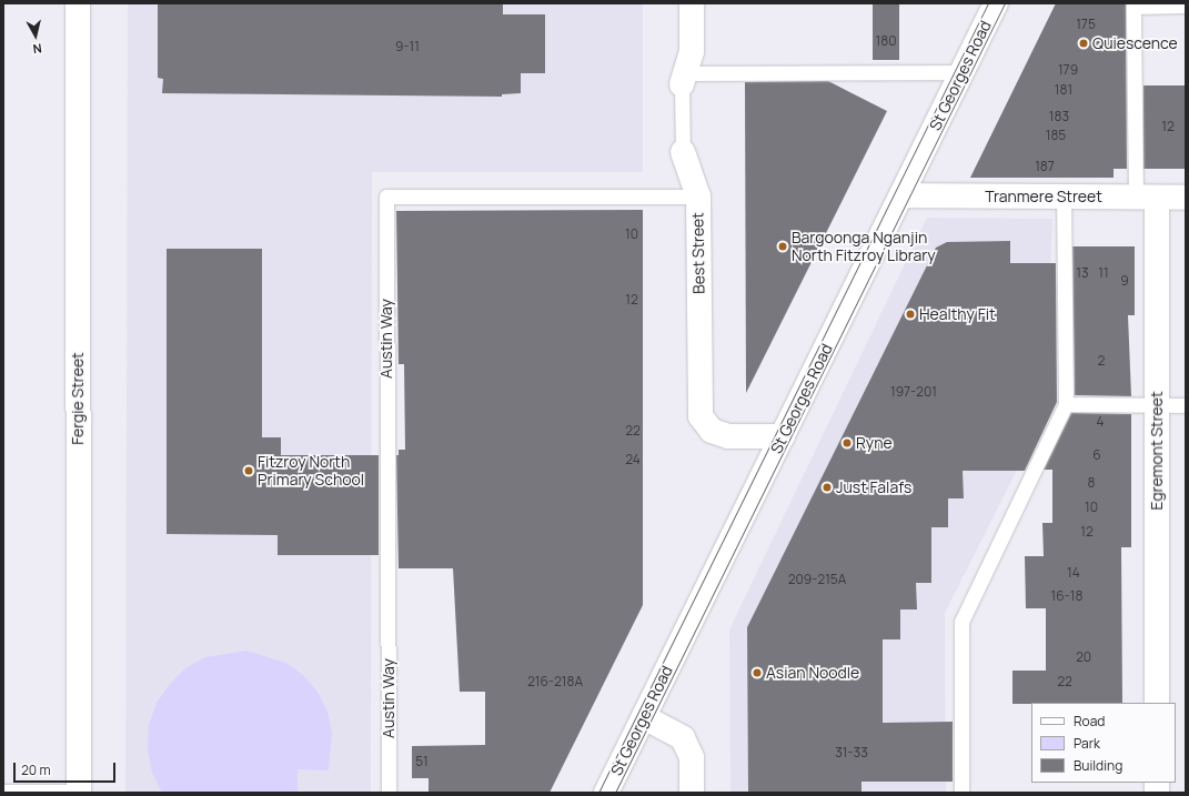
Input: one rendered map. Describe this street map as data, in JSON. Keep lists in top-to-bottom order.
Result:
{
  "streets": {
    "main road": [
      "St Georges Road",
      "Tranmere Street",
      "Best Street",
      "Fergie Street",
      "Egremont Street"
    ],
    "lane": ["Austin Way"]
  },
  "crossings": [
    ["St Georges Road", "Tranmere Street"],
    ["St Georges Road", "Best Street"],
    ["Tranmere Street", "Egremont Street"],
    ["Best Street", "Austin Way"]
  ],
  "places": [
    "Quiescence",
    "Bargoonga Nganjin North Fitzroy Library",
    "Healthy Fit",
    "Ryne",
    "Fitzroy North Primary School",
    "Just Falafs",
    "Asian Noodle"
  ],
  "house_numbers": [
    "175",
    "180",
    "9-11",
    "179",
    "181",
    "183",
    "12",
    "185",
    "187",
    "10",
    "13",
    "11",
    "9",
    "12",
    "2",
    "197-201",
    "4",
    "22",
    "6",
    "24",
    "8",
    "10",
    "12",
    "14",
    "209-215A",
    "16-18",
    "20",
    "216-218A",
    "22",
    "31-33",
    "51"
  ],
  "legend": ["Road", "Park", "Building"],
  "scale_bar": "20 m",
  "north": "bottom"
}
